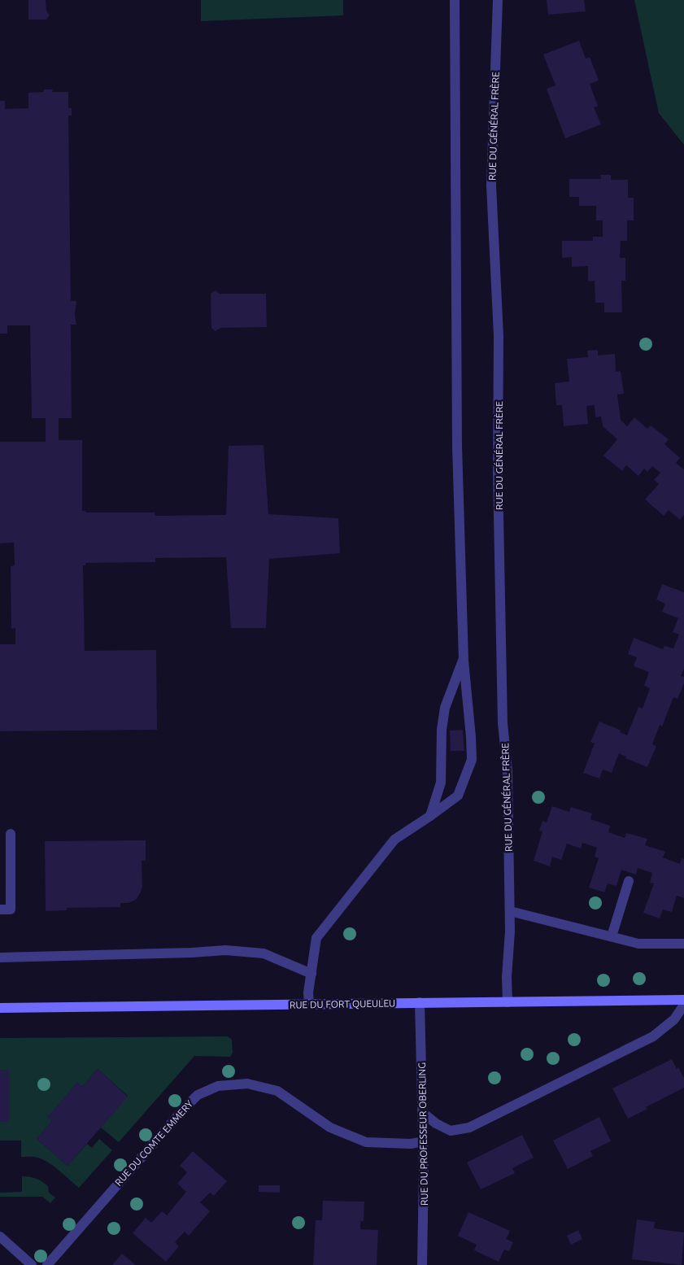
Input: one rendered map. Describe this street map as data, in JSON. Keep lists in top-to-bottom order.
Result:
{
  "streets": {
    "street": [
      "RUE DU GÉNÉRAL FRÈRE",
      "RUE DU FORT QUEULEU",
      "RUE DU PROFESSEUR OBERLING",
      "RUE DU COMTE EMMERY"
    ]
  },
  "crossings": [
    ["RUE DU GÉNÉRAL FRÈRE", "RUE DU FORT QUEULEU"],
    ["RUE DU FORT QUEULEU", "RUE DU PROFESSEUR OBERLING"],
    ["RUE DU PROFESSEUR OBERLING", "RUE DU COMTE EMMERY"]
  ]
}
